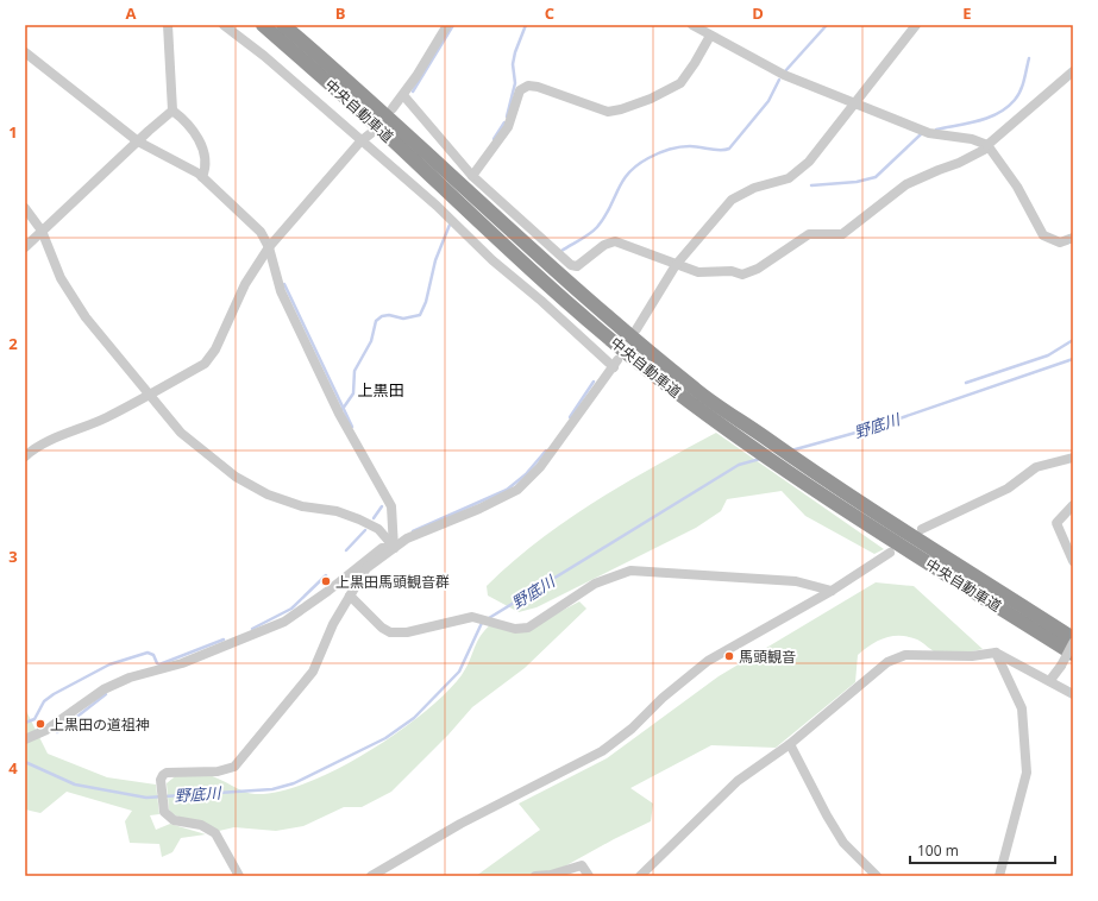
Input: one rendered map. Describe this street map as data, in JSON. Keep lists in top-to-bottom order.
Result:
{
  "streets": {
    "highway": ["中央自動車道"]
  },
  "districts": ["上黒田"],
  "water": ["野底川"],
  "places": ["上黒田馬頭観音群", "馬頭観音", "上黒田の道祖神"],
  "scale_bar": "100 m",
  "grid": {
    "columns": [
      "A",
      "B",
      "C",
      "D",
      "E"
    ],
    "rows": [
      "1",
      "2",
      "3",
      "4"
    ]
  }
}
